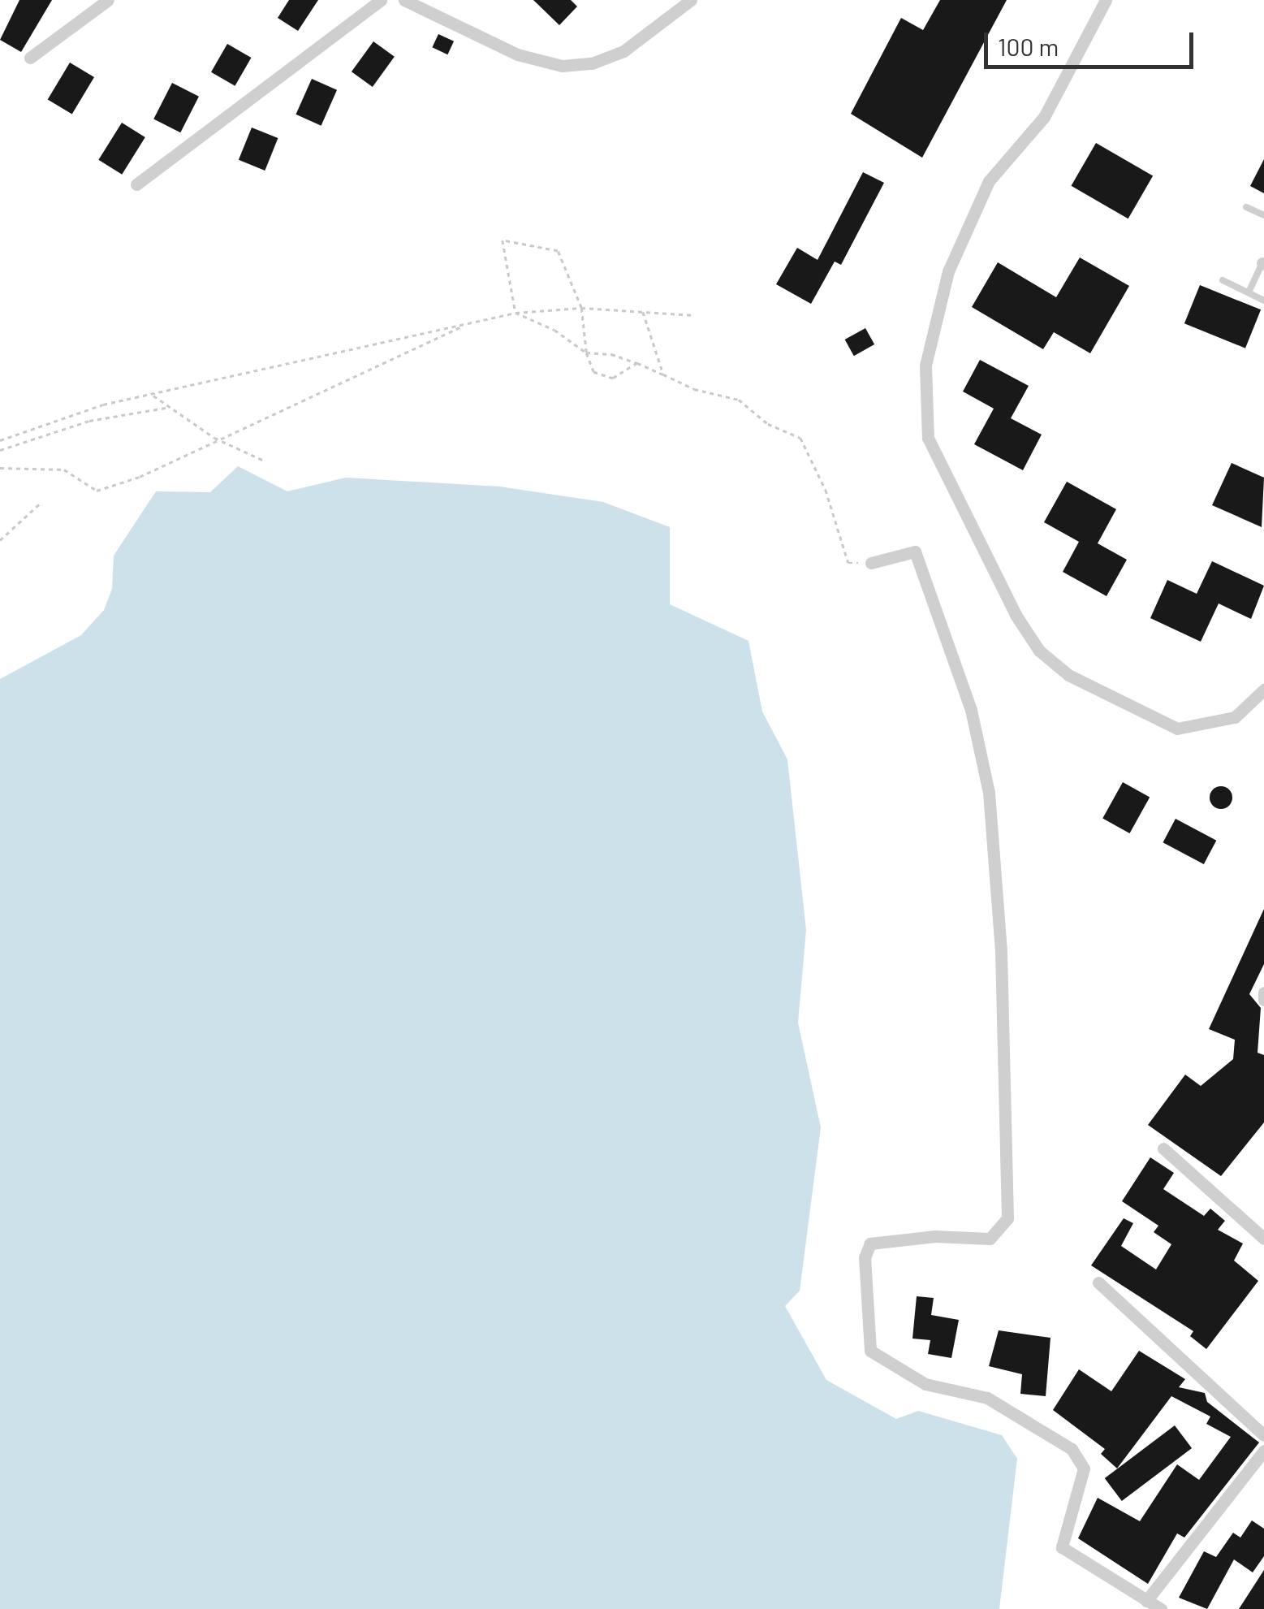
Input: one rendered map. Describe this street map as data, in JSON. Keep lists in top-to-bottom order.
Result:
{
  "scale_bar": "100 m"
}
